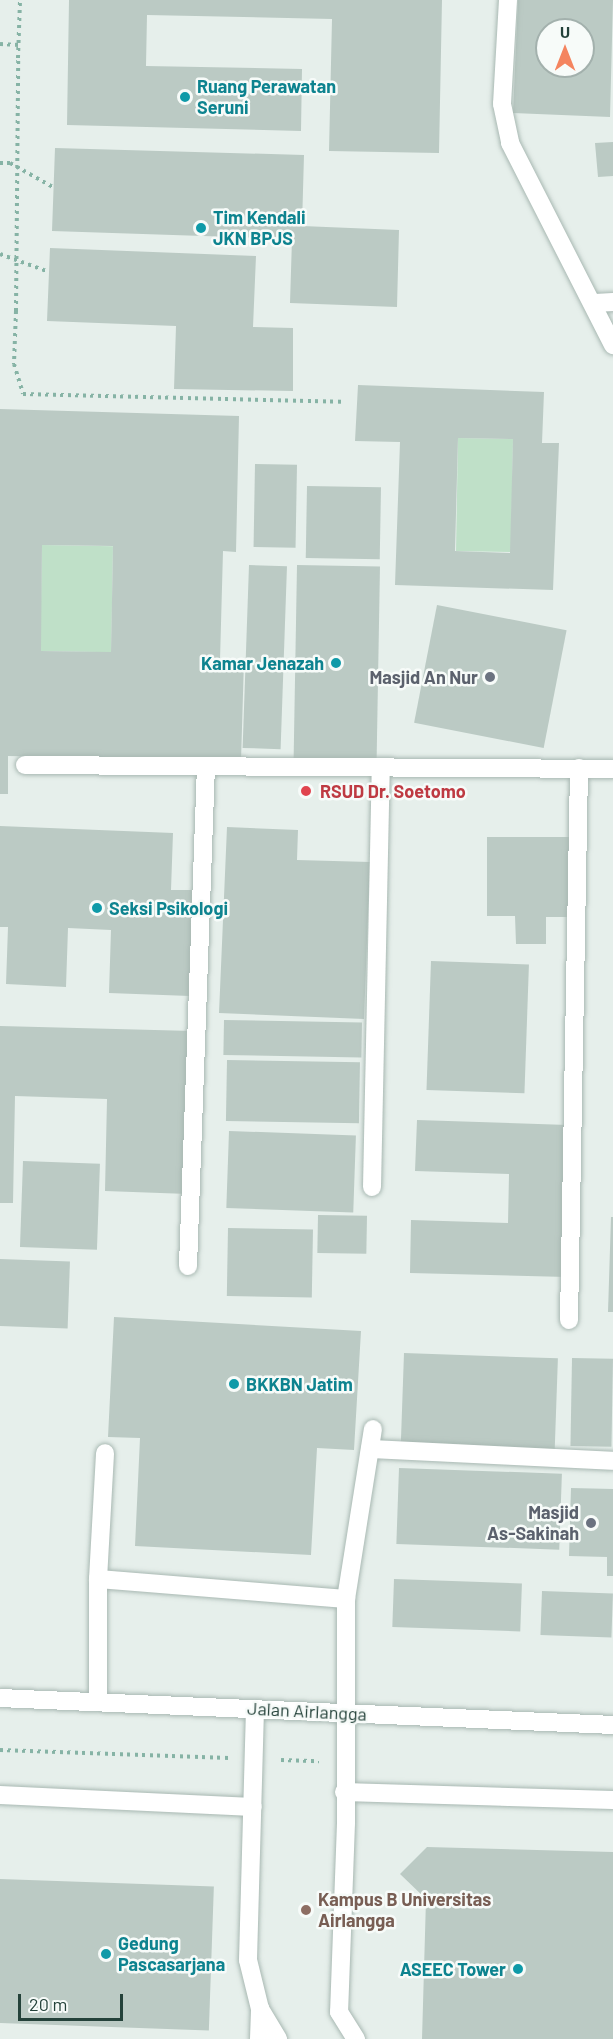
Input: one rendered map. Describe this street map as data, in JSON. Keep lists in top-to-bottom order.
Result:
{
  "streets": {
    "main road": ["Jalan Airlangga"]
  },
  "places": [
    "Ruang Perawatan Seruni",
    "Tim Kendali JKN BPJS",
    "Kamar Jenazah",
    "Masjid An Nur",
    "RSUD Dr. Soetomo",
    "Seksi Psikologi",
    "BKKBN Jatim",
    "Masjid As-Sakinah",
    "Kampus B Universitas Airlangga",
    "Gedung Pascasarjana",
    "ASEEC Tower"
  ],
  "scale_bar": "20 m",
  "north": "top"
}
